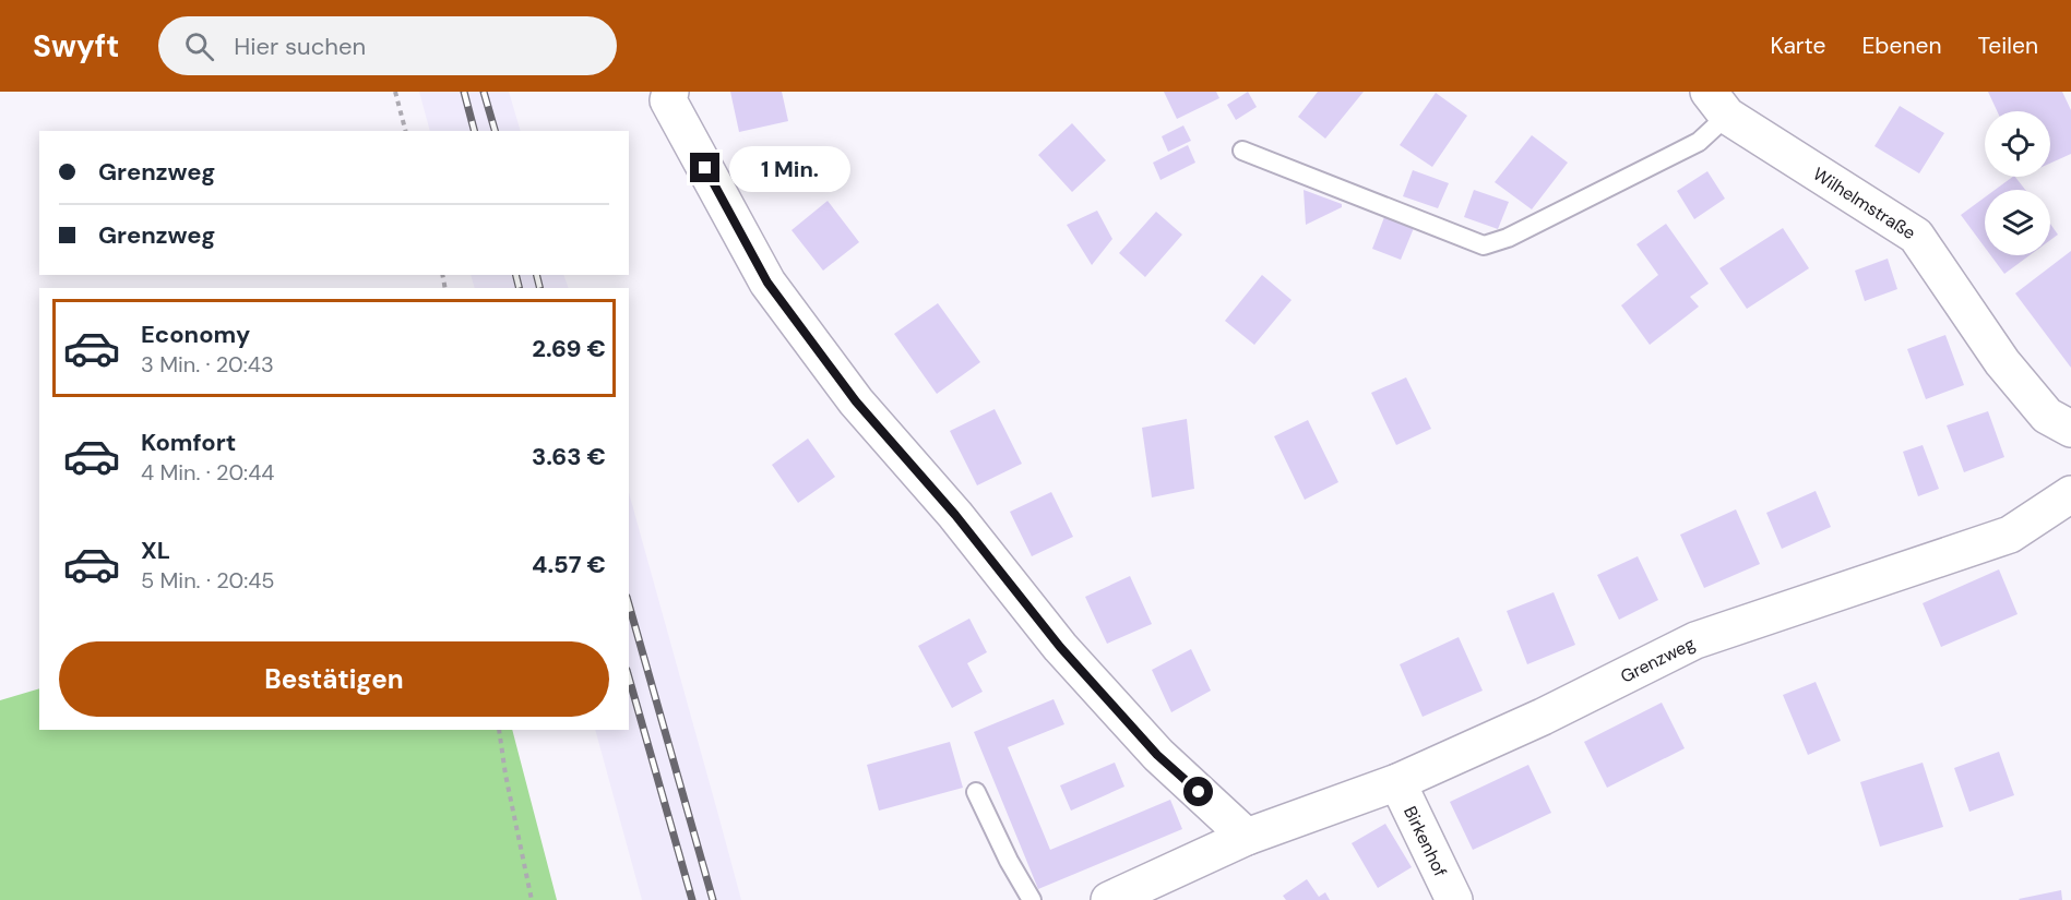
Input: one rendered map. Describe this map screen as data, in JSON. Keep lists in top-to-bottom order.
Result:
{
  "streets": {
    "street": ["Wilhelmstraße", "Grenzweg", "Birkenhof"]
  },
  "crossings": [
    ["Grenzweg", "Birkenhof"]
  ],
  "page": {
    "header": "Swyft",
    "search": "Hier suchen",
    "nav": ["Karte", "Ebenen", "Teilen"],
    "banner": ["Grenzweg", "Grenzweg"],
    "bubble": "1 Min.",
    "list": [
      {
        "name": "Economy",
        "note": "3 Min. · 20:43",
        "value": "2.69 €"
      },
      {
        "name": "Komfort",
        "note": "4 Min. · 20:44",
        "value": "3.63 €"
      },
      {
        "name": "XL",
        "note": "5 Min. · 20:45",
        "value": "4.57 €"
      }
    ],
    "buttons": "Bestätigen"
  }
}
